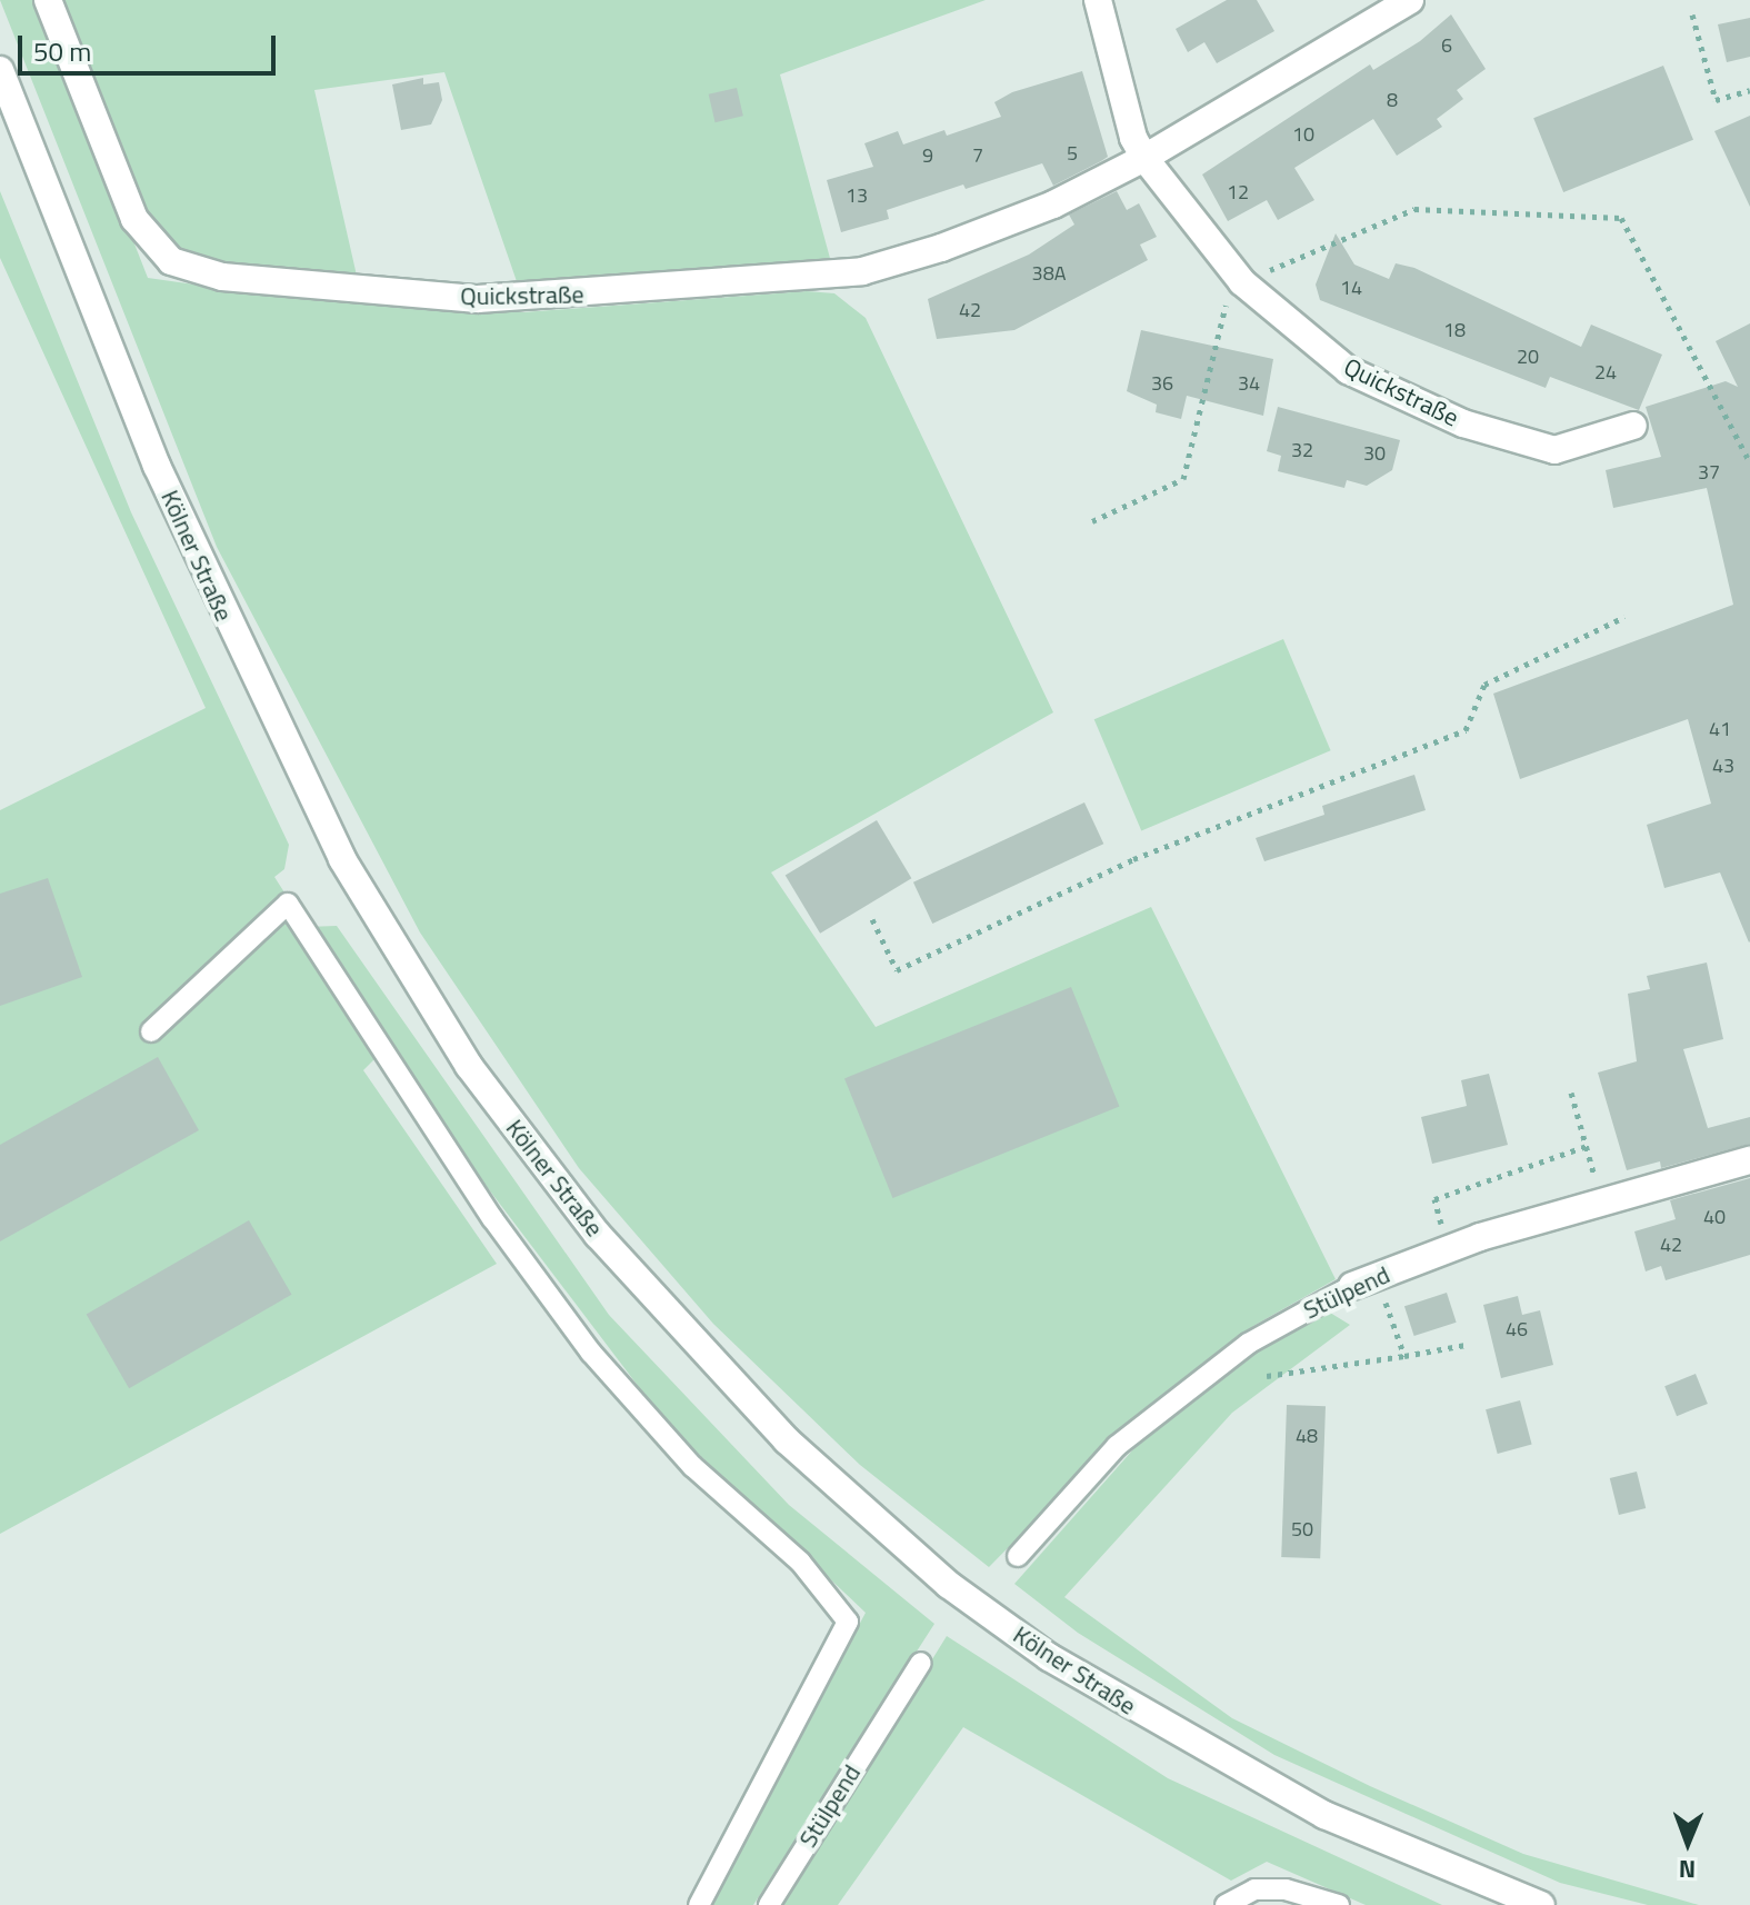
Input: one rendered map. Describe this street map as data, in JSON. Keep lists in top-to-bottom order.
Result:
{
  "streets": {
    "street": ["Quickstraße", "Kölner Straße", "Stülpend"]
  },
  "house_numbers": [
    "6",
    "8",
    "10",
    "5",
    "9",
    "7",
    "12",
    "13",
    "38A",
    "14",
    "42",
    "18",
    "20",
    "24",
    "36",
    "34",
    "32",
    "30",
    "37",
    "41",
    "43",
    "40",
    "42",
    "46",
    "48",
    "50"
  ],
  "scale_bar": "50 m",
  "north": "bottom"
}
